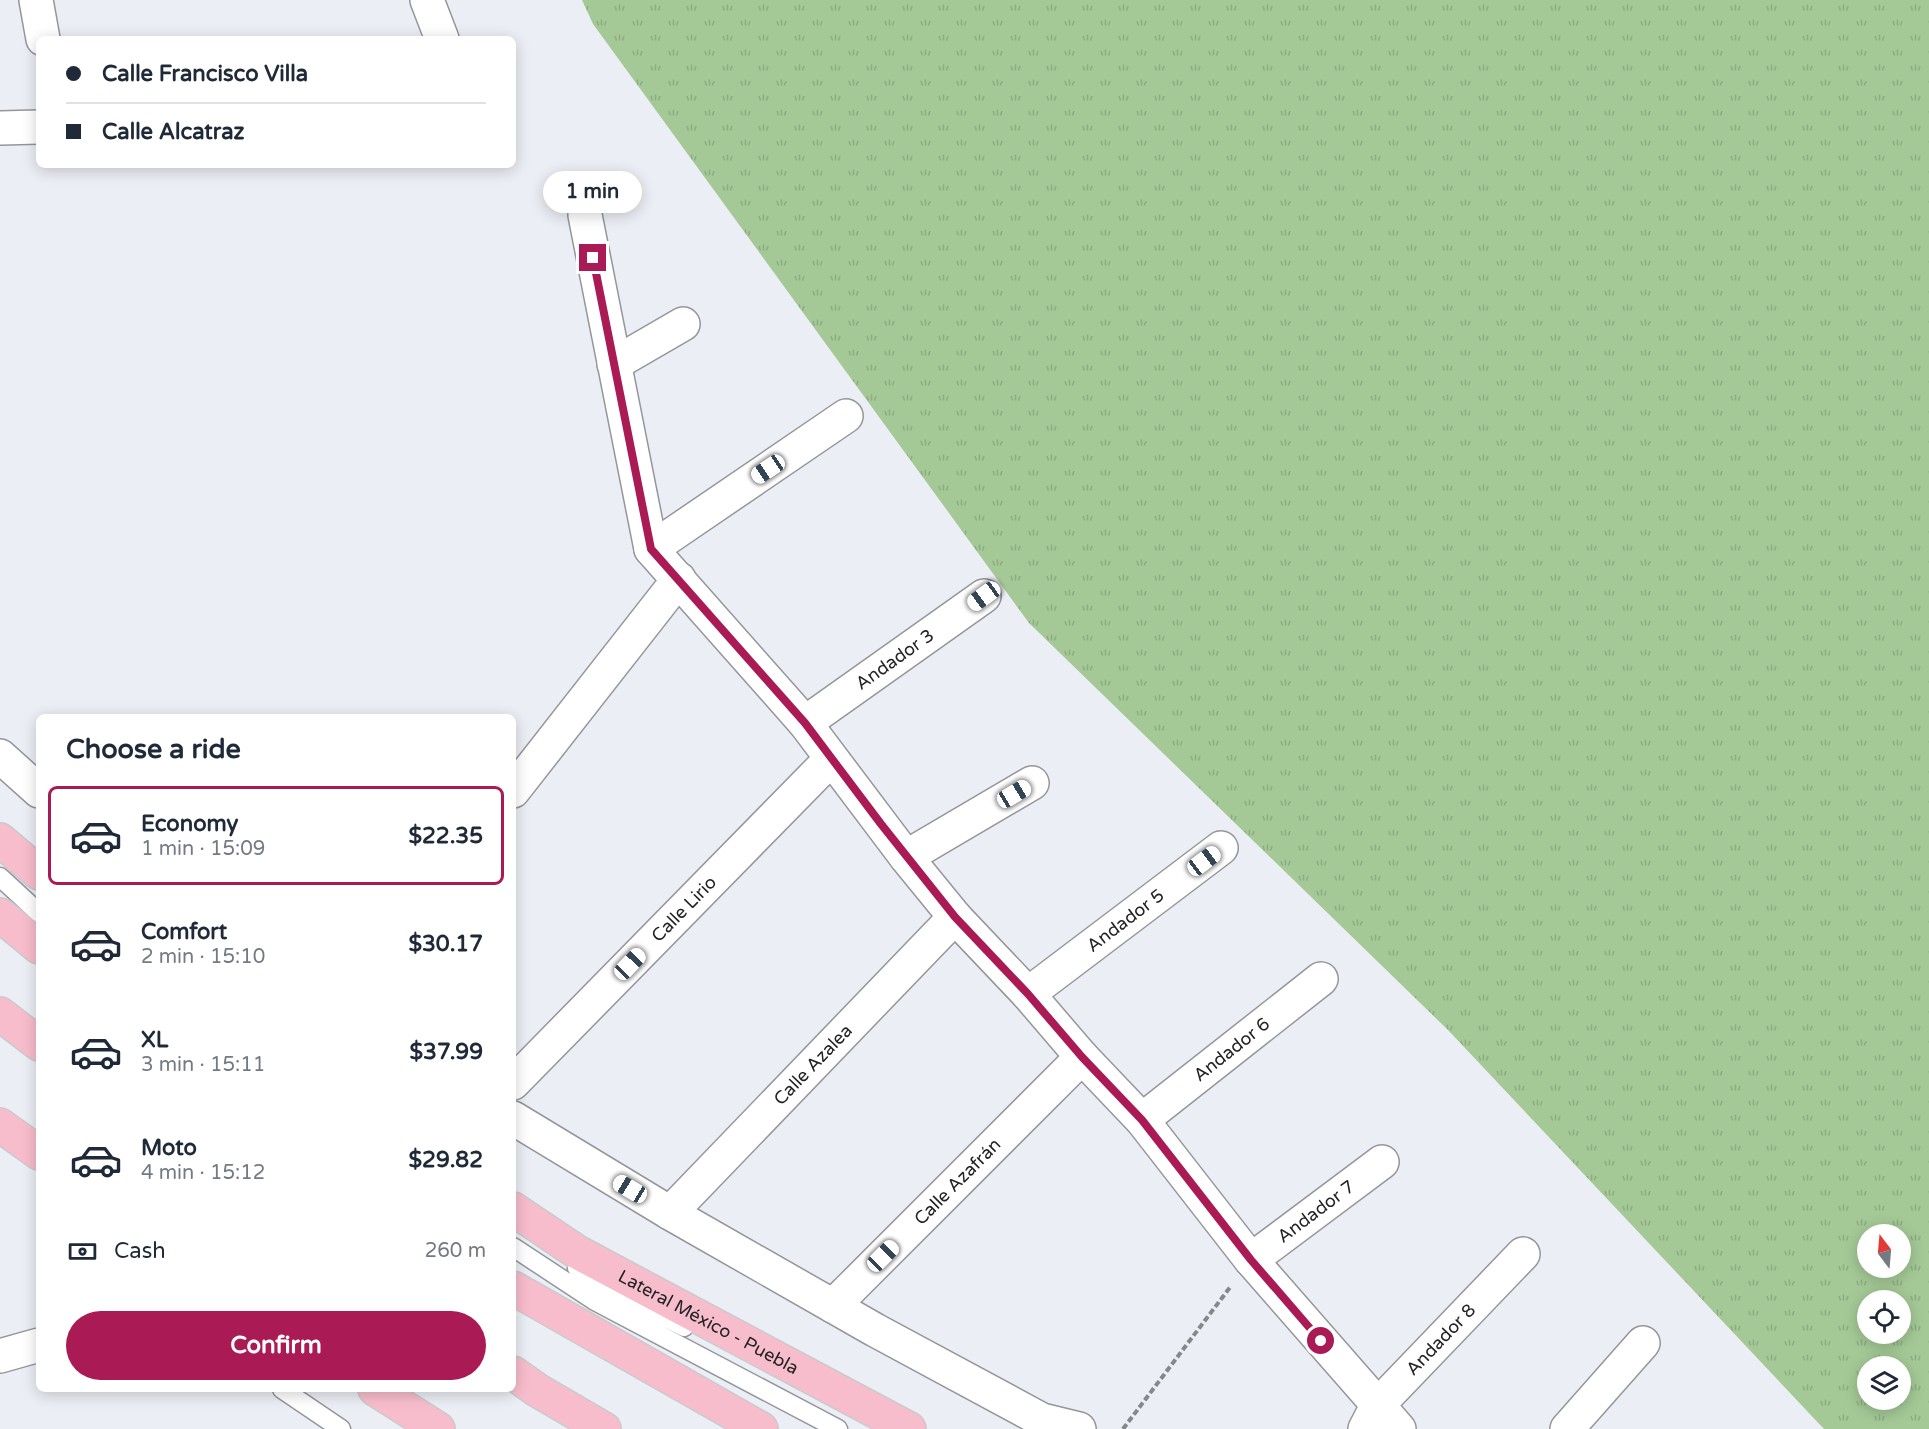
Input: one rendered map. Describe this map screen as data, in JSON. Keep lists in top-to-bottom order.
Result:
{
  "streets": {
    "highway": ["Lateral México - Puebla"],
    "street": [
      "Andador 3",
      "Calle Lirio",
      "Andador 5",
      "Andador 6",
      "Calle Azalea",
      "Calle Azafrán",
      "Andador 7",
      "Andador 8"
    ]
  },
  "north": "top",
  "page": {
    "banner": ["Calle Francisco Villa", "Calle Alcatraz"],
    "bubble": "1 min",
    "heading": "Choose a ride",
    "list": [
      {
        "name": "Economy",
        "note": "1 min · 15:09",
        "value": "$22.35"
      },
      {
        "name": "Comfort",
        "note": "2 min · 15:10",
        "value": "$30.17"
      },
      {
        "name": "XL",
        "note": "3 min · 15:11",
        "value": "$37.99"
      },
      {
        "name": "Moto",
        "note": "4 min · 15:12",
        "value": "$29.82"
      }
    ],
    "pay": ["Cash", "260 m"],
    "buttons": "Confirm"
  }
}
